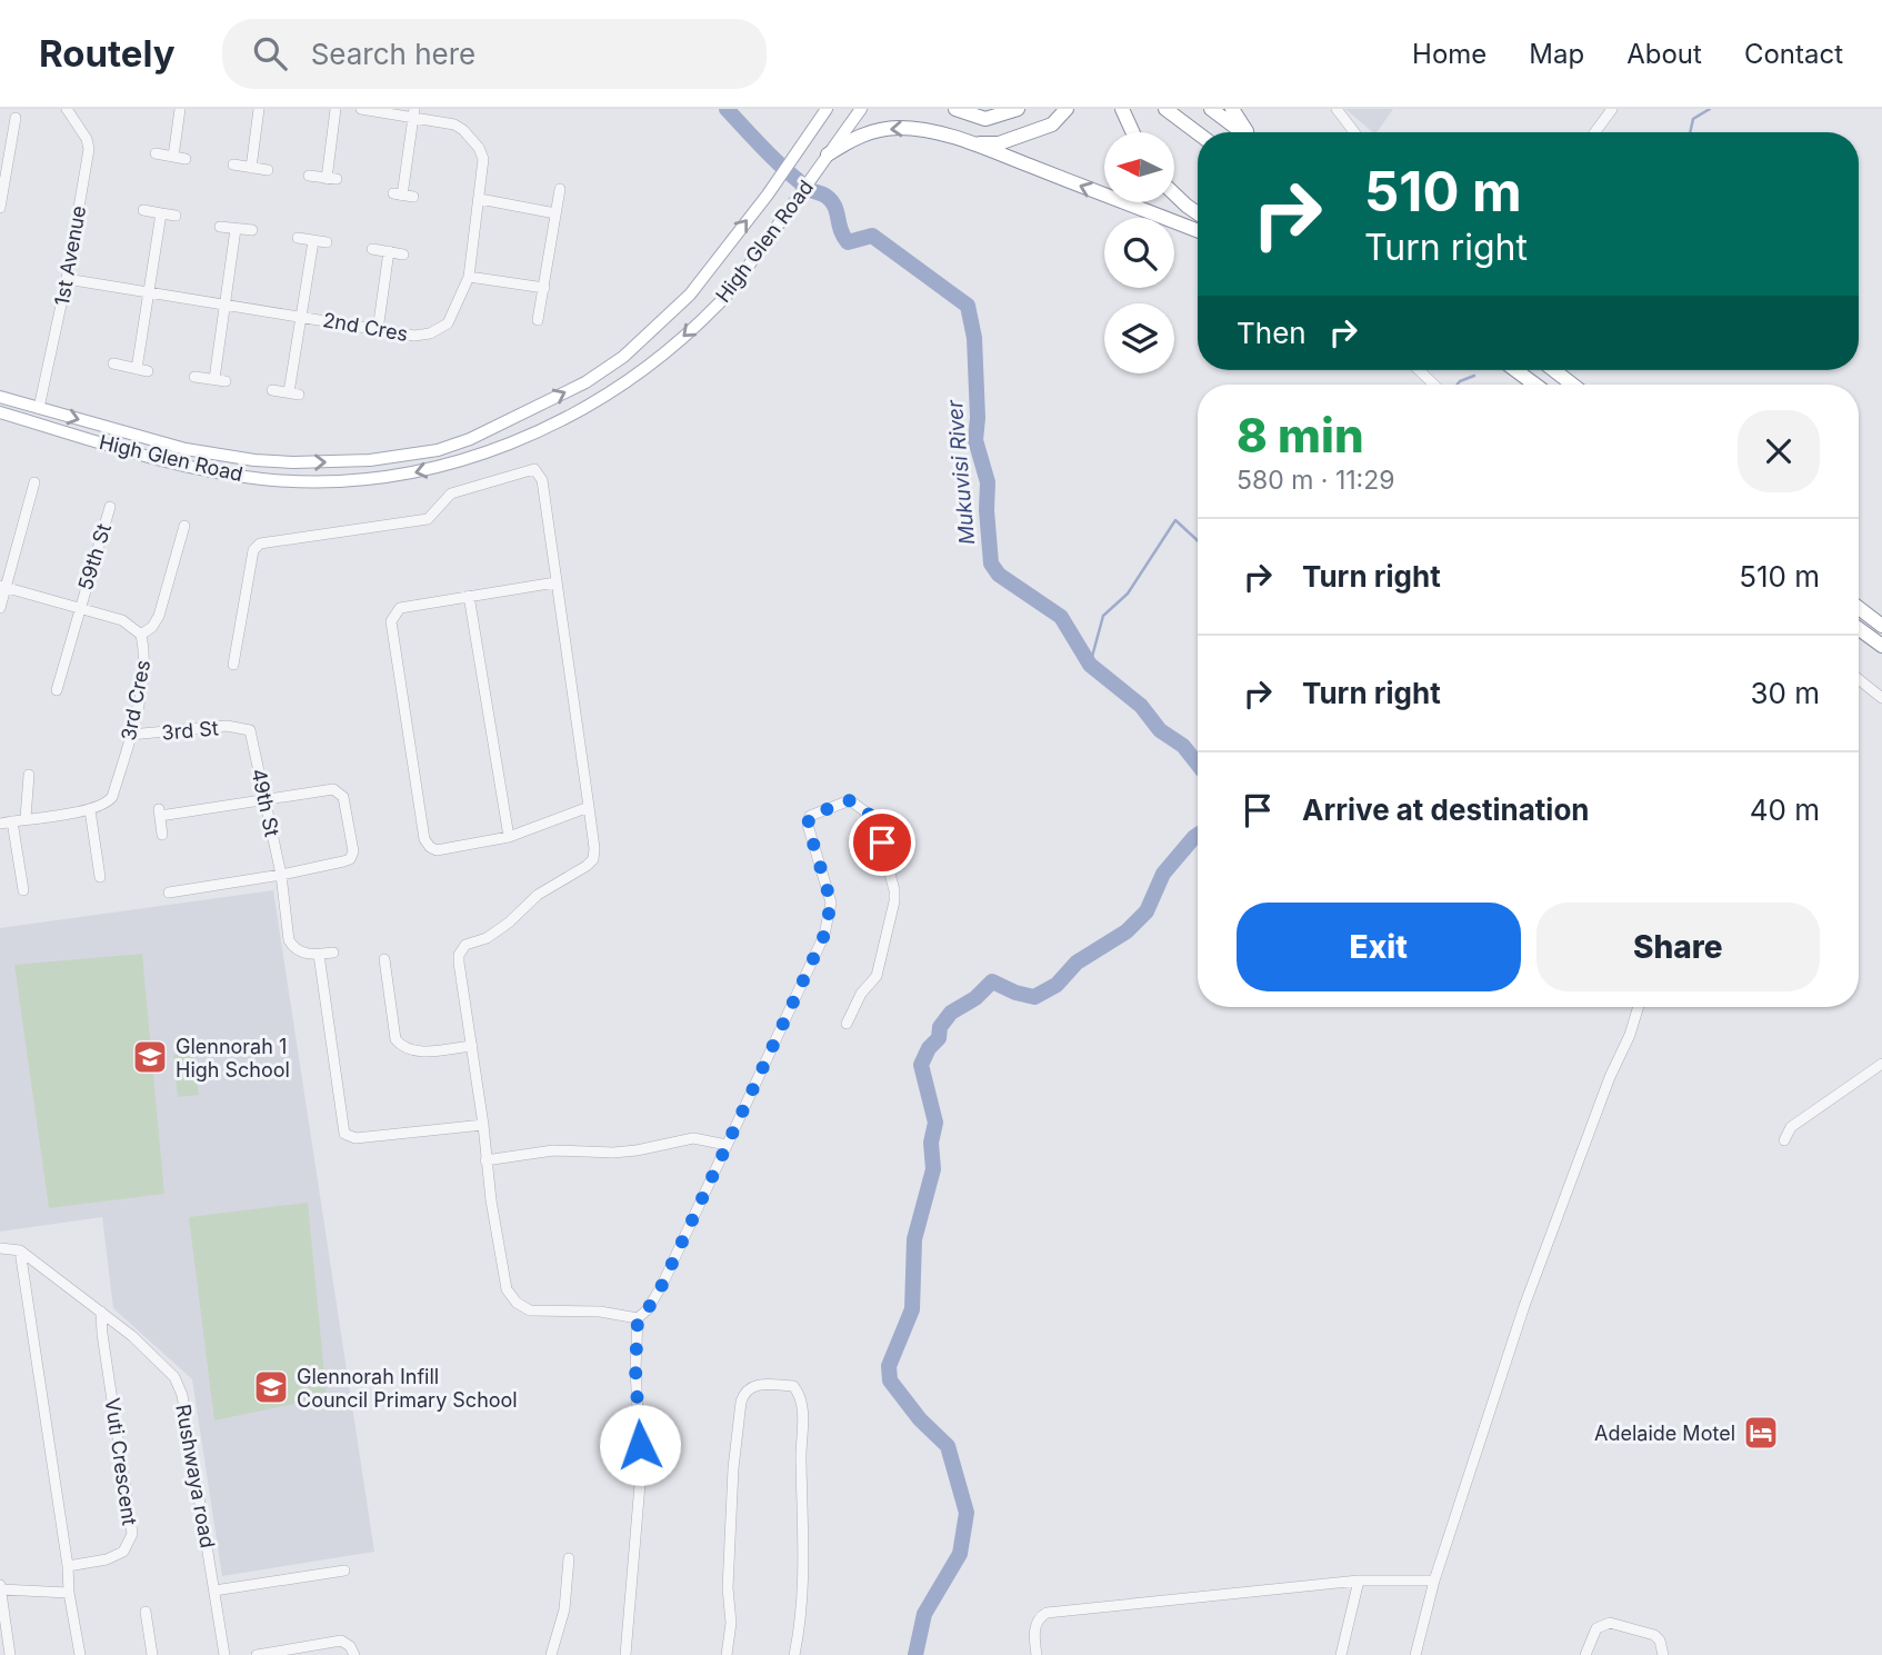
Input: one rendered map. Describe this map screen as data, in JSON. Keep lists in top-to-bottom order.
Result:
{
  "streets": {
    "main road": ["High Glen Road"],
    "street": [
      "1st Avenue",
      "2nd Cres",
      "59th St",
      "3rd Cres",
      "3rd St",
      "49th St",
      "Vuti Crescent",
      "Rushwaya road"
    ]
  },
  "crossings": [
    ["High Glen Road", "1st Avenue"],
    ["1st Avenue", "2nd Cres"],
    ["59th St", "3rd Cres"],
    ["3rd Cres", "3rd St"],
    ["3rd St", "49th St"],
    ["Vuti Crescent", "Rushwaya road"]
  ],
  "water": ["Mukuvisi River"],
  "places": {
    "school or university": ["Glennorah 1 High School", "Glennorah Infill Council Primary School"],
    "hotel": ["Adelaide Motel"]
  },
  "north": "left",
  "page": {
    "header": "Routely",
    "search": "Search here",
    "nav": [
      "Home",
      "Map",
      "About",
      "Contact"
    ],
    "turn": ["510 m", "Turn right"],
    "then": "Then",
    "heading": ["8 min", "580 m · 11:29"],
    "list": [
      {
        "name": "Turn right",
        "value": "510 m"
      },
      {
        "name": "Turn right",
        "value": "30 m"
      },
      {
        "name": "Arrive at destination",
        "value": "40 m"
      }
    ],
    "buttons": ["Exit", "Share"]
  }
}
